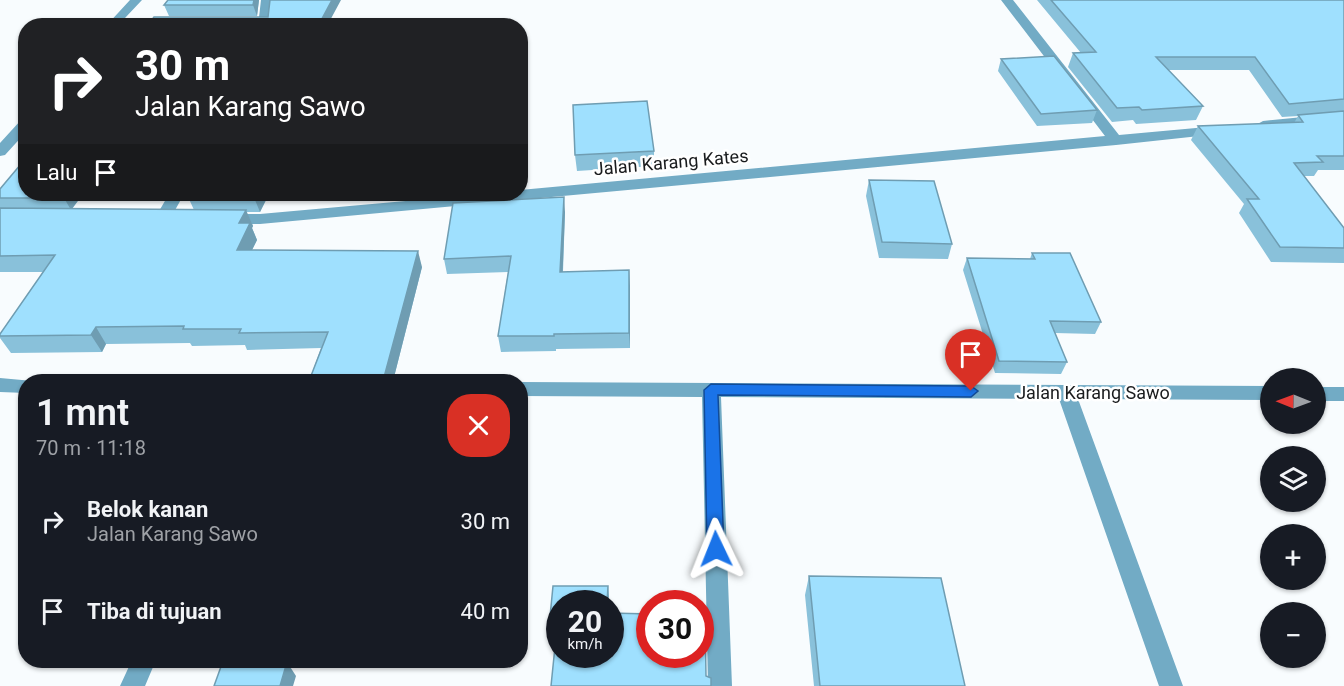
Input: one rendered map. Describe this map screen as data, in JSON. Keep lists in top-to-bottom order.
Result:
{
  "streets": {
    "street": ["Jalan Karang Kates", "Jalan Karang Sawo"]
  },
  "north": "left",
  "page": {
    "turn": ["30 m", "Jalan Karang Sawo"],
    "then": "Lalu",
    "map_buttons": ["+", "−"],
    "heading": ["1 mnt", "70 m · 11:18"],
    "list": [
      {
        "name": "Belok kanan",
        "note": "Jalan Karang Sawo",
        "value": "30 m"
      },
      {
        "name": "Tiba di tujuan",
        "value": "40 m"
      }
    ],
    "speed": "20 km/h",
    "limit": "30"
  }
}
